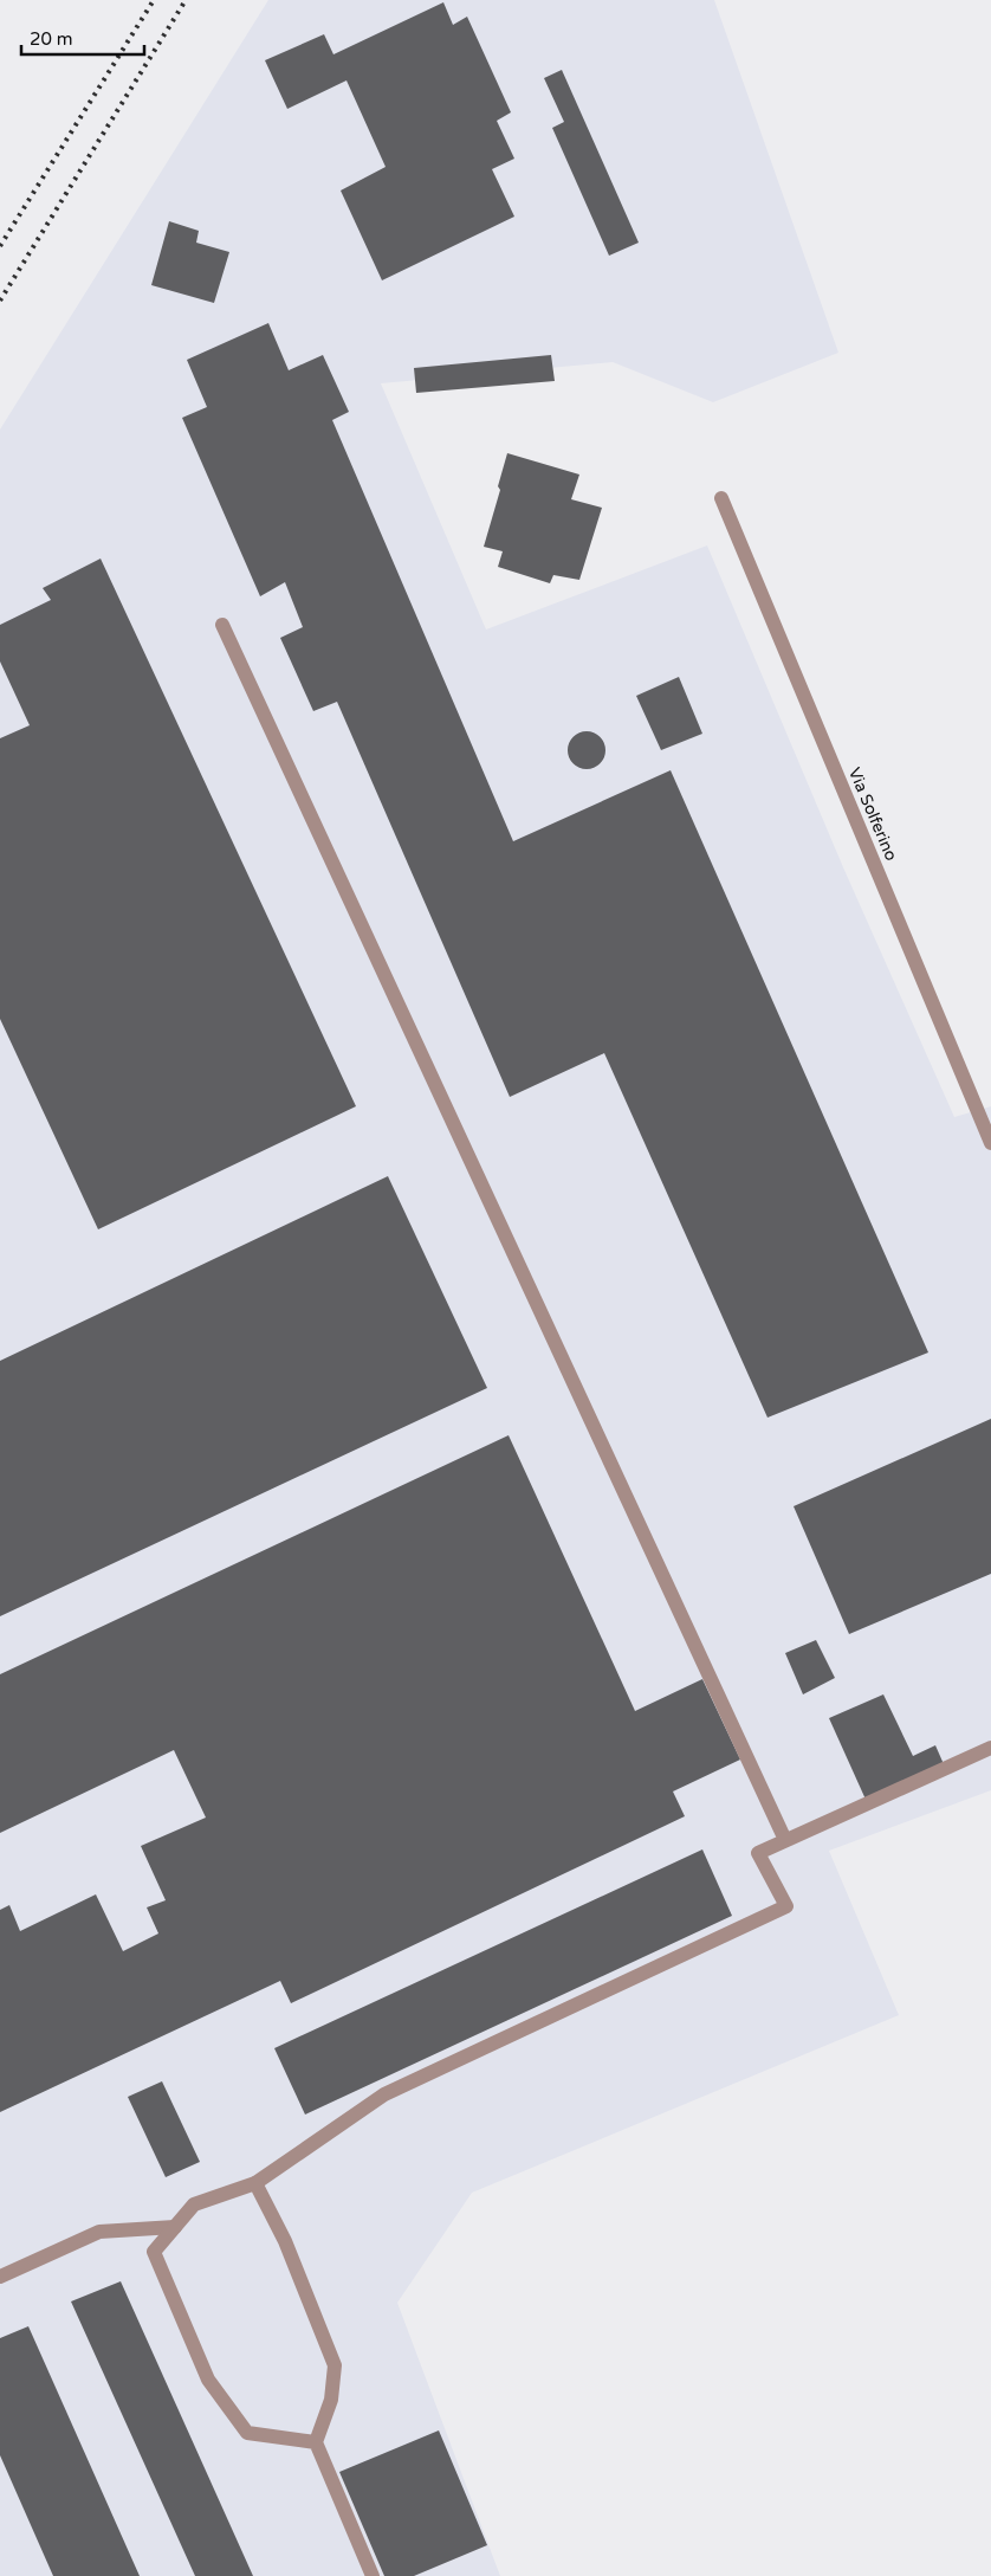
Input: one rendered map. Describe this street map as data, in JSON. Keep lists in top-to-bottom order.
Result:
{
  "streets": {
    "street": ["Via Solferino"]
  },
  "scale_bar": "20 m"
}
